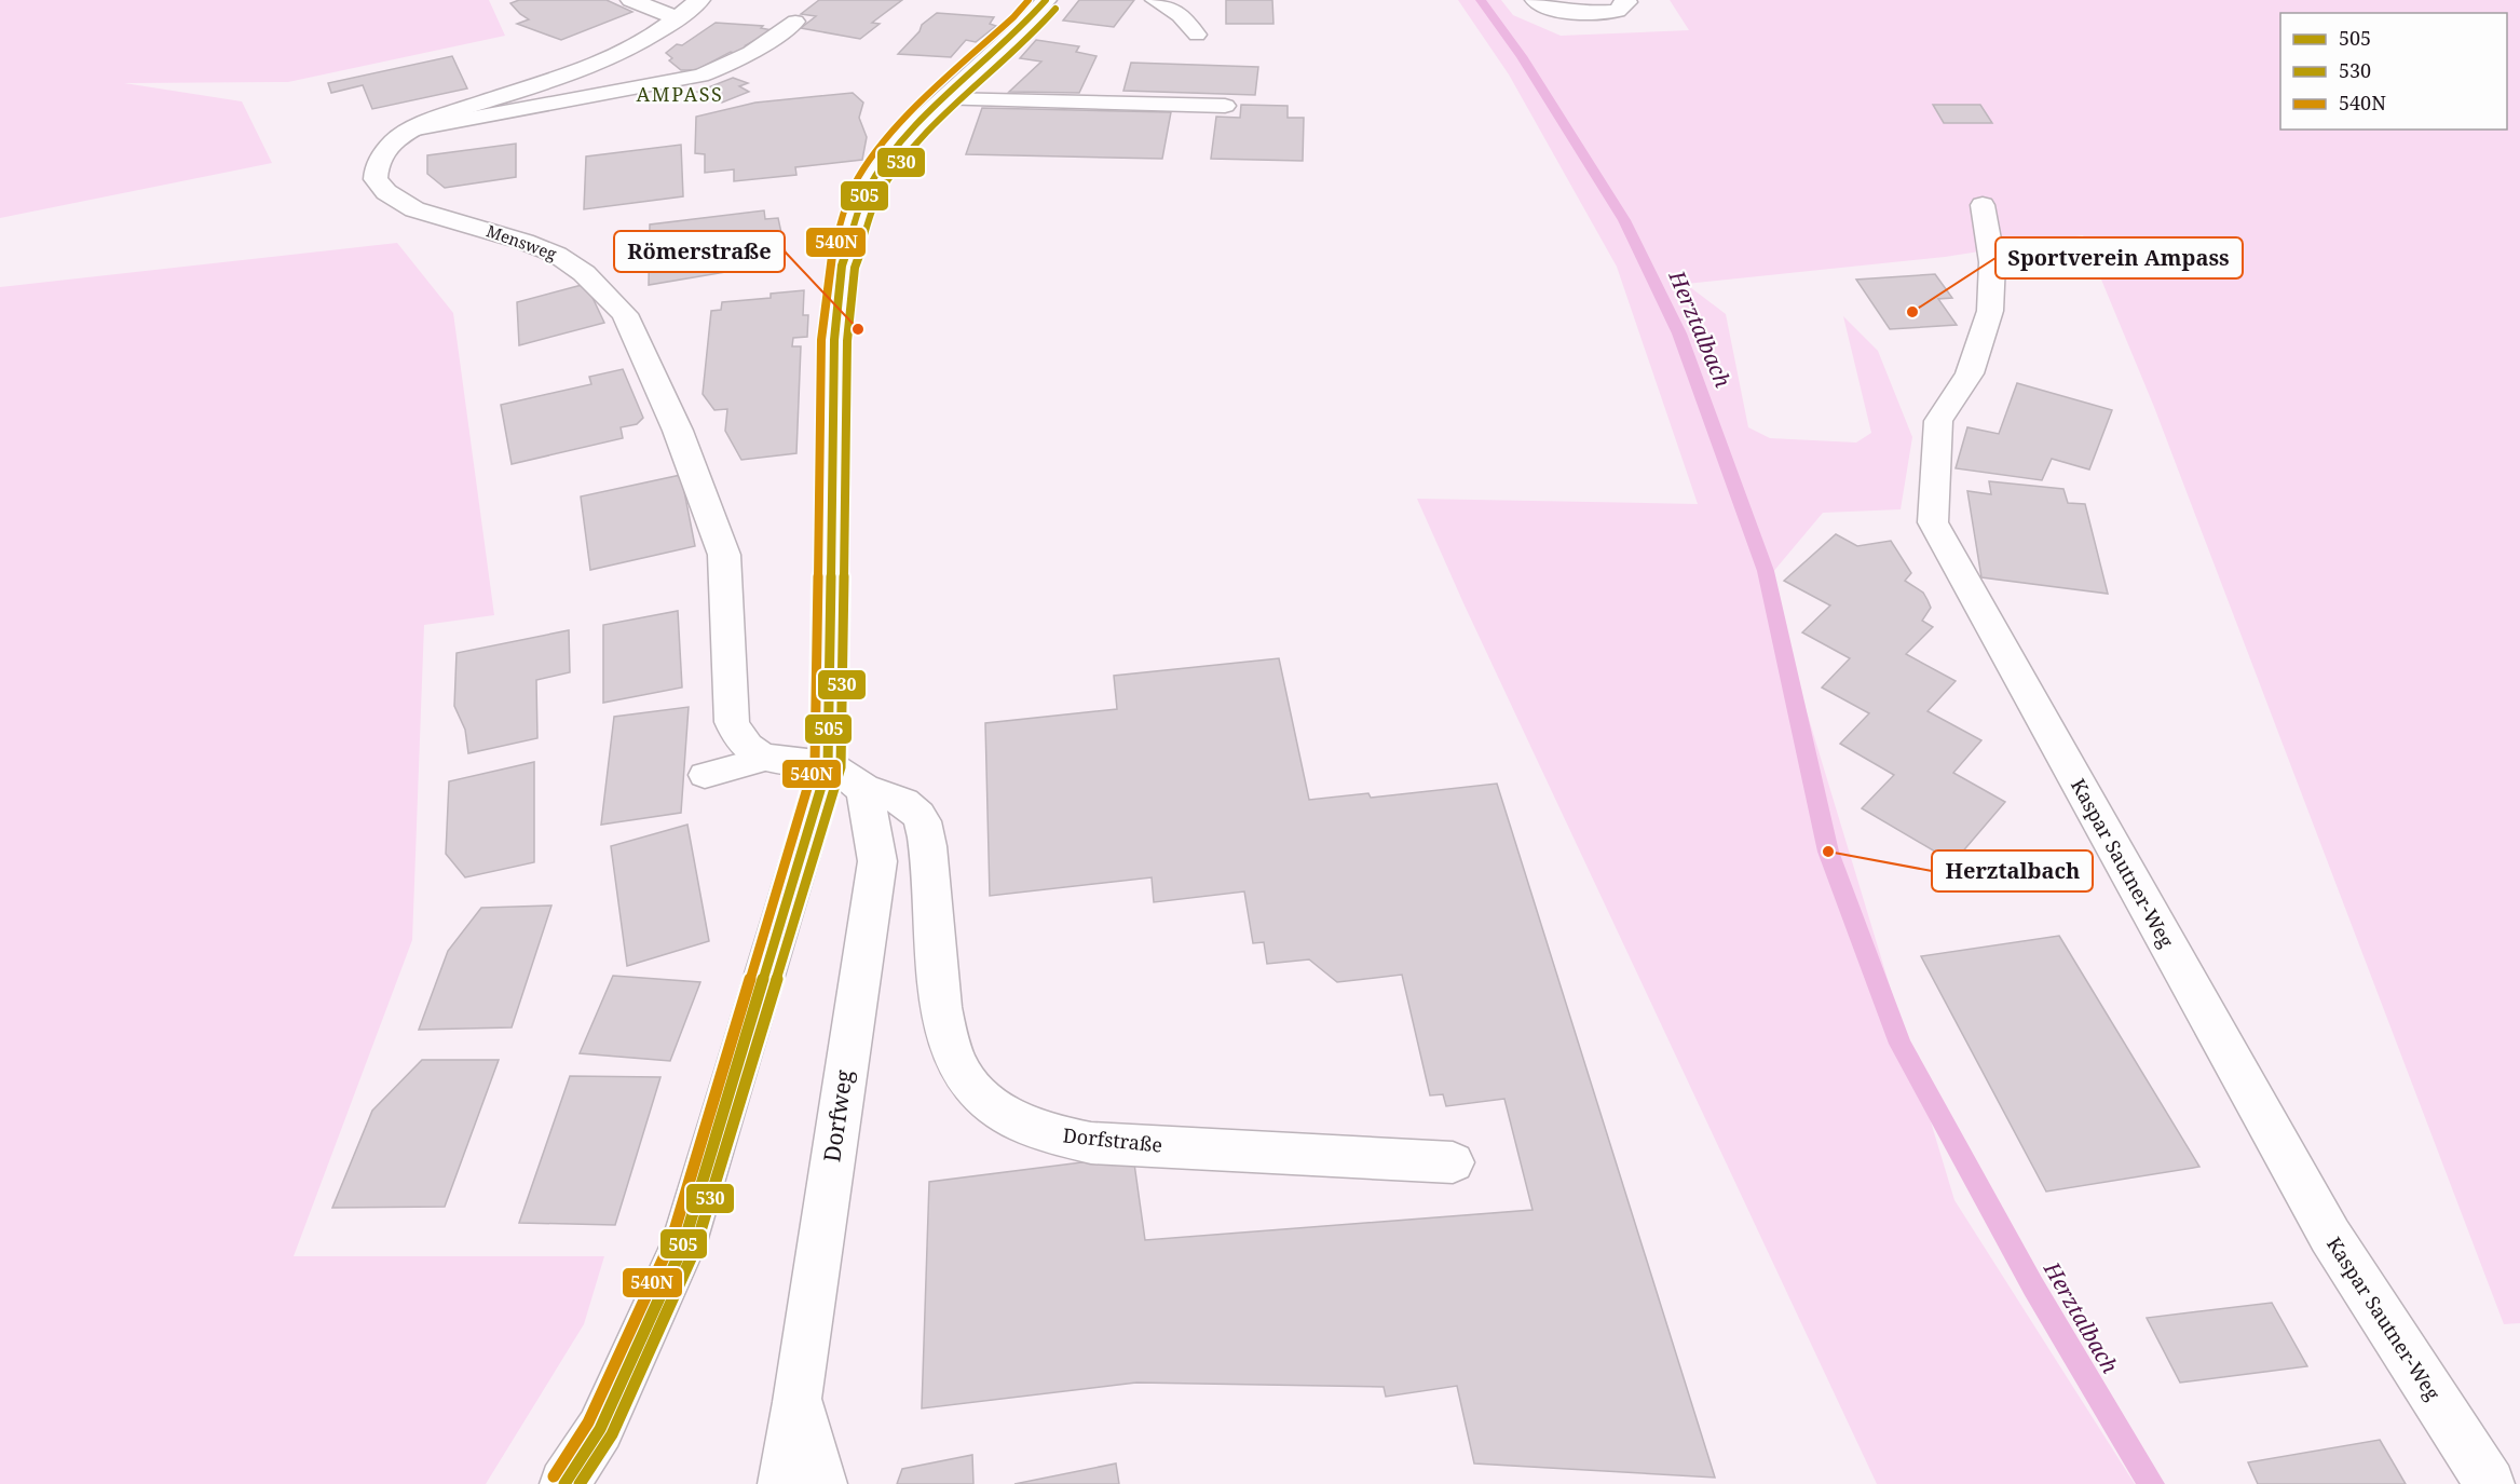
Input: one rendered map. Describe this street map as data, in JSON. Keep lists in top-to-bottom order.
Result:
{
  "streets": {
    "street": [
      "Mensweg",
      "Kaspar Sautner-Weg",
      "Dorfweg",
      "Dorfstraße"
    ]
  },
  "crossings": [
    ["Dorfweg", "Dorfstraße"]
  ],
  "districts": ["AMPASS"],
  "water": ["Herztalbach"],
  "places": ["Sportverein Ampass", "Römerstraße", "Herztalbach"],
  "lines": ["transit line 505", "transit line 540N", "transit line 530"],
  "legend": ["505", "530", "540N"]
}
